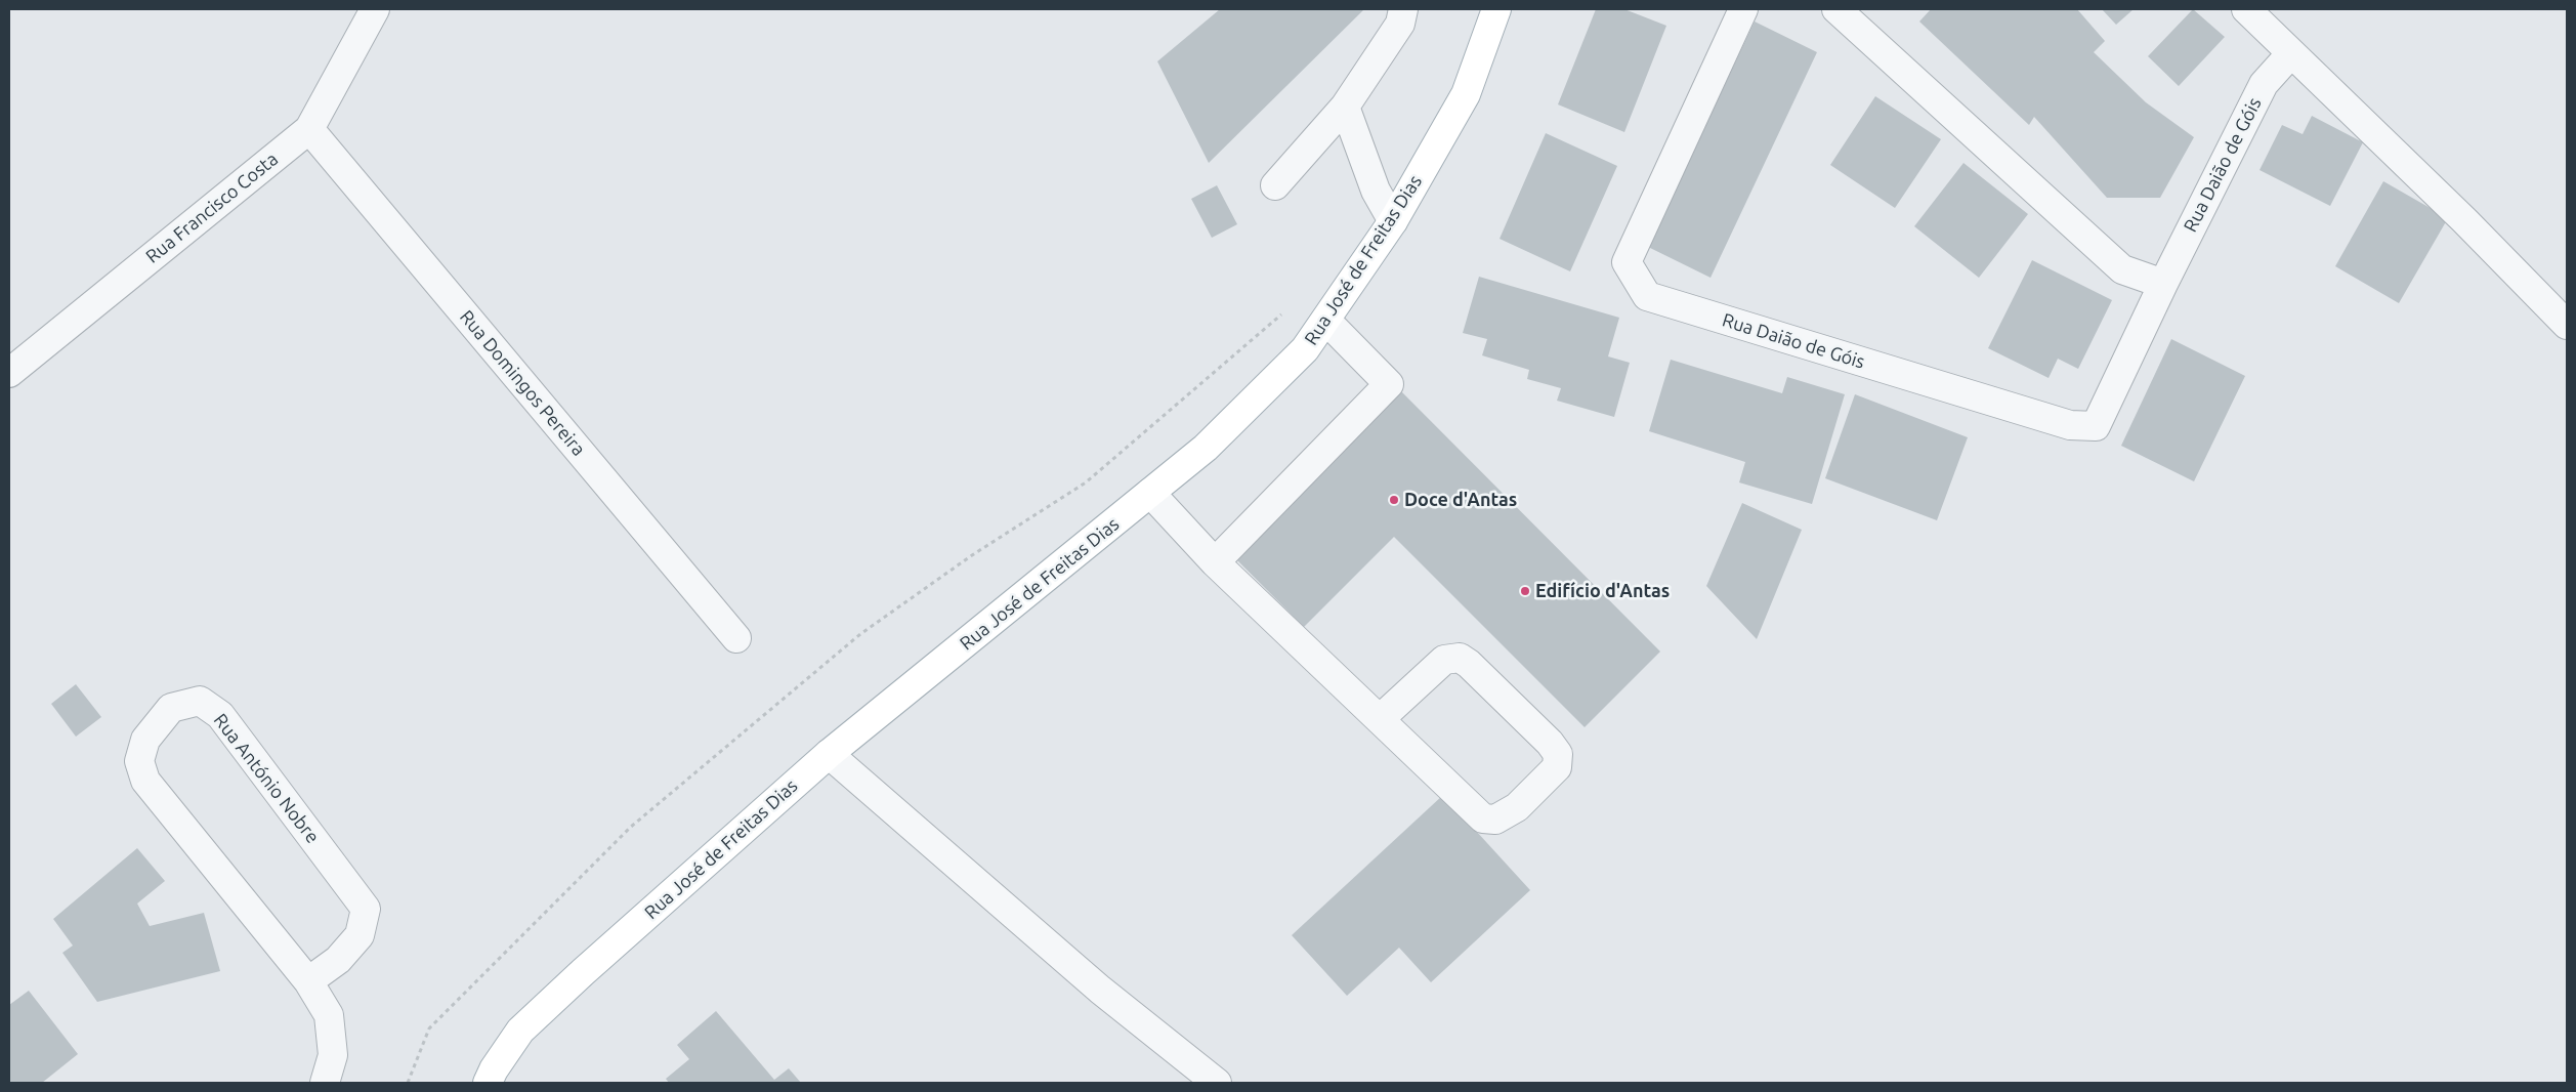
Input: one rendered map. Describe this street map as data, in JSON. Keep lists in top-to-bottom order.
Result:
{
  "streets": {
    "main road": ["Rua José de Freitas Dias"],
    "street": [
      "Rua Daião de Góis",
      "Rua Francisco Costa",
      "Rua Domingos Pereira",
      "Rua António Nobre"
    ]
  },
  "crossings": [
    ["Rua Francisco Costa", "Rua Domingos Pereira"]
  ],
  "places": ["Doce d'Antas", "Edifício d'Antas"]
}
